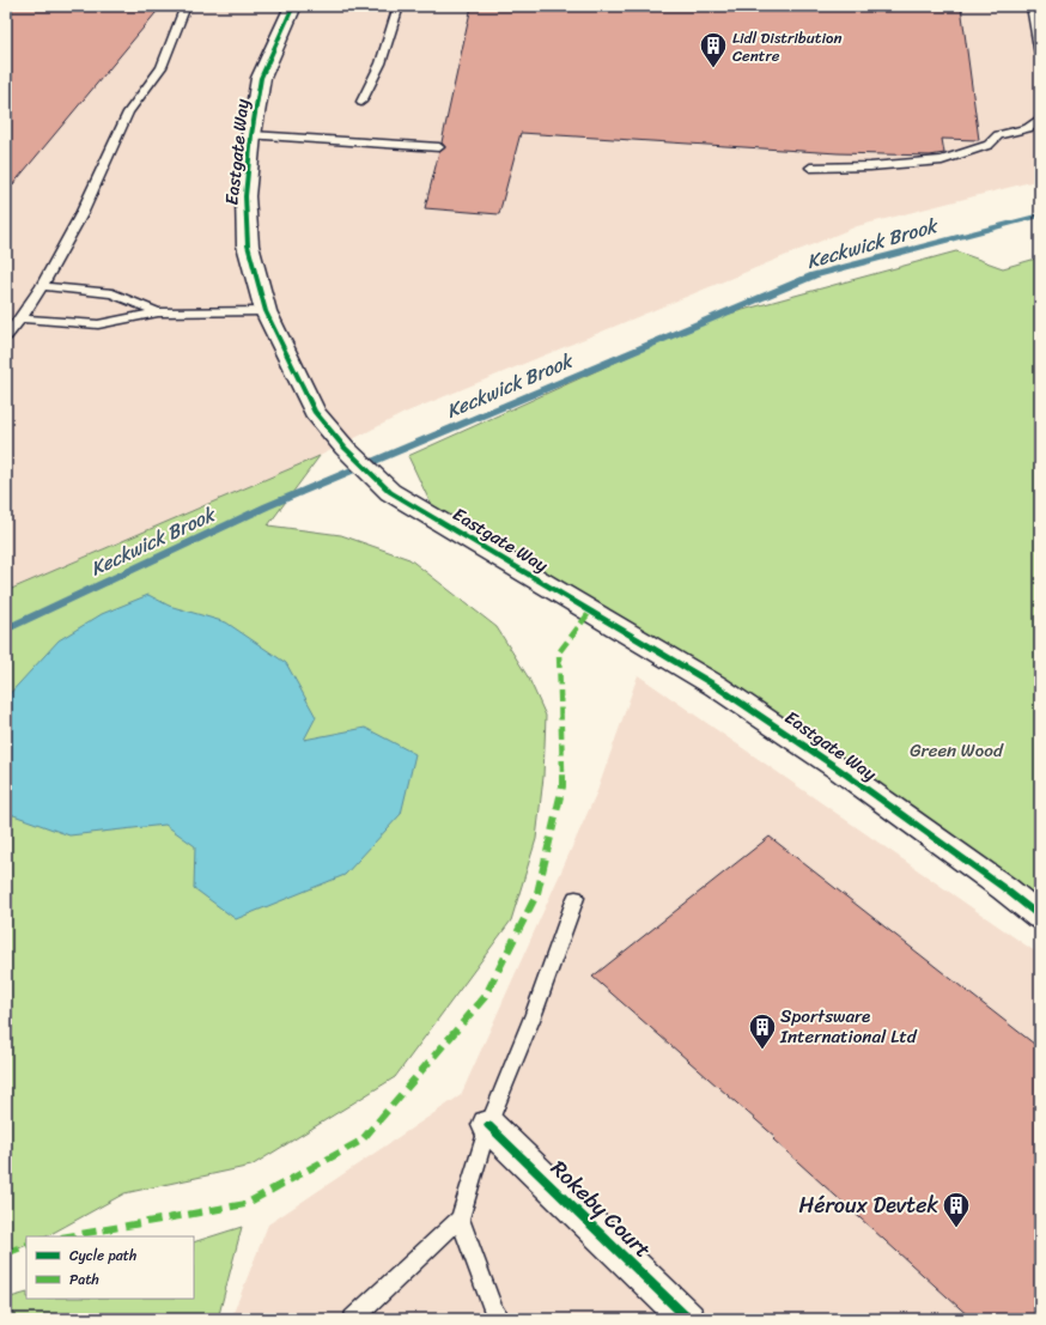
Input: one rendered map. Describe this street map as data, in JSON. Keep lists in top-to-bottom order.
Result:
{
  "streets": {
    "street": ["Eastgate Way", "Rokeby Court"]
  },
  "water": ["Keckwick Brook"],
  "parks": ["Green Wood"],
  "places": {
    "building": ["Lidl Distribution Centre", "Sportsware International Ltd", "Héroux Devtek"]
  },
  "legend": ["Cycle path", "Path"]
}
